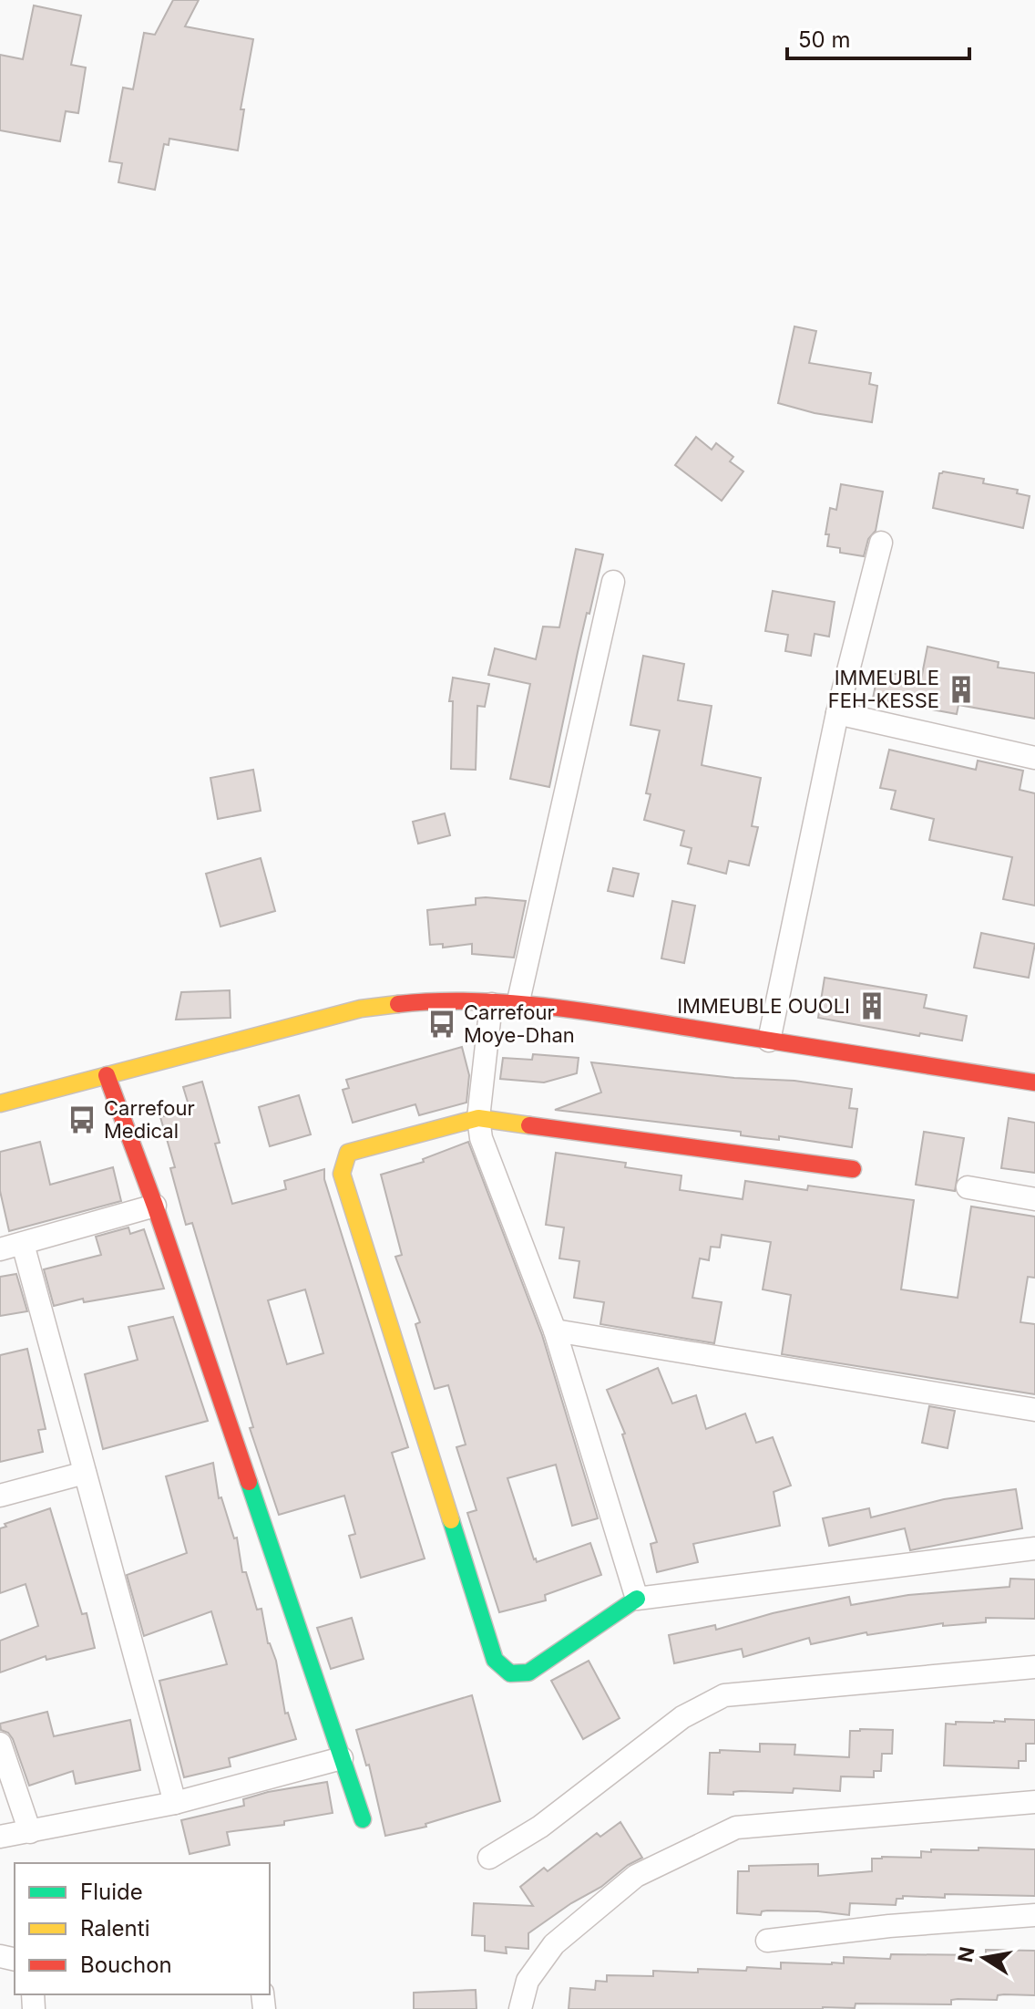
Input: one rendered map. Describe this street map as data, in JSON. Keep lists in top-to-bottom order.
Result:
{
  "places": {
    "building": ["IMMEUBLE FEH-KESSE", "IMMEUBLE OUOLI"],
    "bus stop": ["Carrefour Moye-Dhan", "Carrefour Medical"]
  },
  "legend": ["Fluide", "Ralenti", "Bouchon"],
  "scale_bar": "50 m",
  "north": "left"
}
